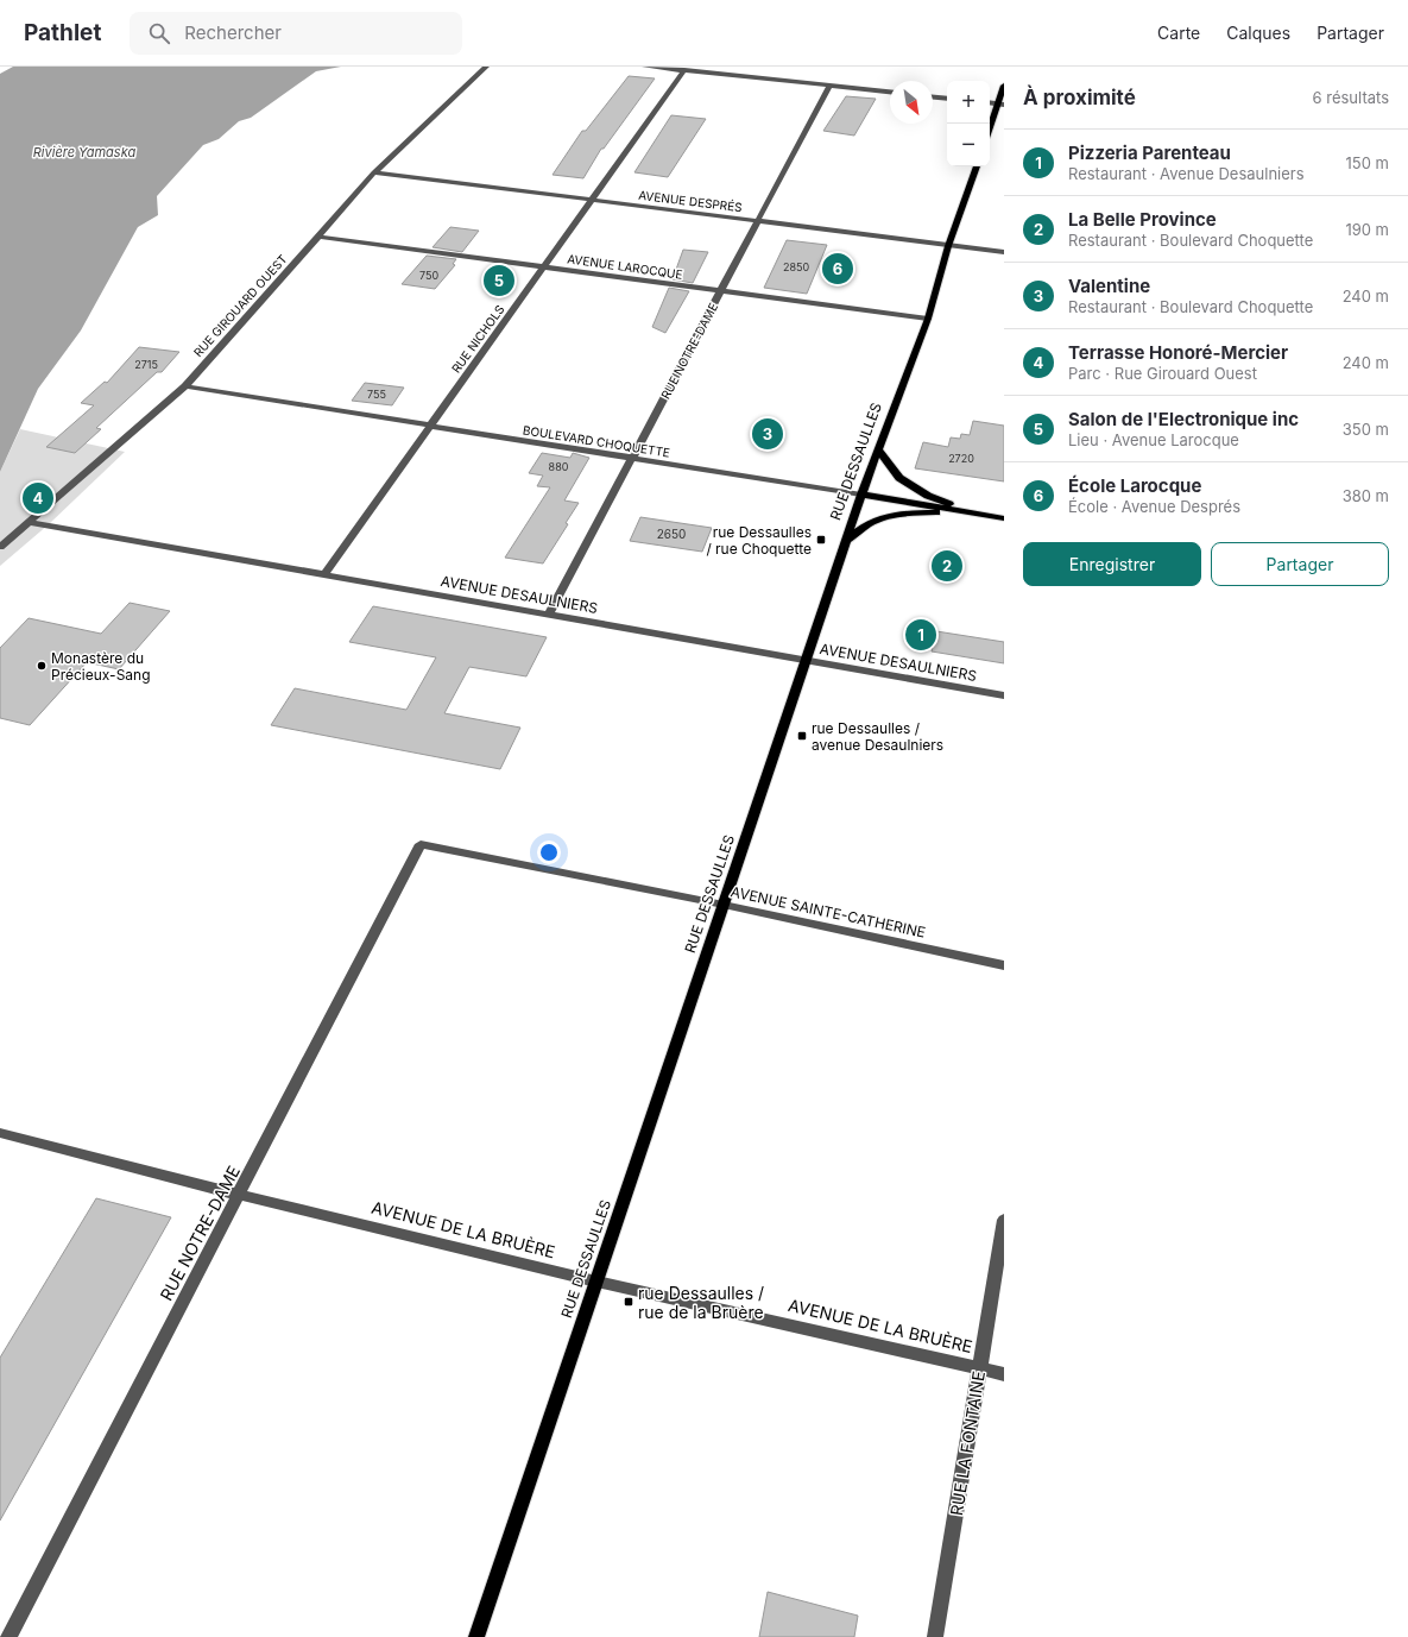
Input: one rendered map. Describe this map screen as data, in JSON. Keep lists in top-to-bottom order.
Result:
{
  "streets": {
    "main road": ["BOULEVARD CHOQUETTE", "RUE DESSAULLES"],
    "street": [
      "AVENUE DESPRÉS",
      "AVENUE LAROCQUE",
      "RUE GIROUARD OUEST",
      "RUE NICHOLS",
      "RUE NOTRE-DAME",
      "AVENUE DESAULNIERS",
      "AVENUE SAINTE-CATHERINE",
      "AVENUE DE LA BRUÈRE",
      "RUE LA FONTAINE"
    ]
  },
  "crossings": [
    ["AVENUE DESPRÉS", "RUE GIROUARD OUEST"],
    ["AVENUE DESPRÉS", "RUE NICHOLS"],
    ["AVENUE DESPRÉS", "RUE NOTRE-DAME"],
    ["AVENUE DESPRÉS", "RUE DESSAULLES"],
    ["AVENUE LAROCQUE", "RUE GIROUARD OUEST"],
    ["AVENUE LAROCQUE", "RUE NICHOLS"],
    ["AVENUE LAROCQUE", "RUE NOTRE-DAME"],
    ["AVENUE LAROCQUE", "RUE DESSAULLES"],
    ["RUE GIROUARD OUEST", "BOULEVARD CHOQUETTE"],
    ["RUE GIROUARD OUEST", "AVENUE DESAULNIERS"],
    ["RUE NICHOLS", "BOULEVARD CHOQUETTE"],
    ["RUE NICHOLS", "AVENUE DESAULNIERS"],
    ["RUE NOTRE-DAME", "BOULEVARD CHOQUETTE"],
    ["RUE NOTRE-DAME", "AVENUE DESAULNIERS"],
    ["RUE NOTRE-DAME", "AVENUE SAINTE-CATHERINE"],
    ["RUE NOTRE-DAME", "AVENUE DE LA BRUÈRE"],
    ["BOULEVARD CHOQUETTE", "RUE DESSAULLES"],
    ["RUE DESSAULLES", "AVENUE DESAULNIERS"],
    ["RUE DESSAULLES", "AVENUE SAINTE-CATHERINE"],
    ["RUE DESSAULLES", "AVENUE DE LA BRUÈRE"],
    ["AVENUE DE LA BRUÈRE", "RUE LA FONTAINE"]
  ],
  "water": ["Rivière Yamaska"],
  "places": {
    "transit": ["rue Dessaulles / rue Choquette", "rue Dessaulles / avenue Desaulniers", "rue Dessaulles / rue de la Bruère"],
    "other": ["Monastère du Précieux-Sang"]
  },
  "house_numbers": [
    "2850",
    "750",
    "2715",
    "755",
    "2720",
    "880",
    "2650"
  ],
  "north": "bottom right",
  "page": {
    "header": "Pathlet",
    "search": "Rechercher",
    "nav": ["Carte", "Calques", "Partager"],
    "heading": ["À proximité", "6 résultats"],
    "map_buttons": ["+", "−"],
    "list": [
      {
        "mark": "1",
        "name": "Pizzeria Parenteau",
        "note": "Restaurant · Avenue Desaulniers",
        "value": "150 m"
      },
      {
        "mark": "2",
        "name": "La Belle Province",
        "note": "Restaurant · Boulevard Choquette",
        "value": "190 m"
      },
      {
        "mark": "3",
        "name": "Valentine",
        "note": "Restaurant · Boulevard Choquette",
        "value": "240 m"
      },
      {
        "mark": "4",
        "name": "Terrasse Honoré-Mercier",
        "note": "Parc · Rue Girouard Ouest",
        "value": "240 m"
      },
      {
        "mark": "5",
        "name": "Salon de l'Electronique inc",
        "note": "Lieu · Avenue Larocque",
        "value": "350 m"
      },
      {
        "mark": "6",
        "name": "École Larocque",
        "note": "École · Avenue Després",
        "value": "380 m"
      }
    ],
    "pins": [
      "6",
      "5",
      "3",
      "4",
      "2",
      "1"
    ],
    "buttons": ["Enregistrer", "Partager"]
  }
}
